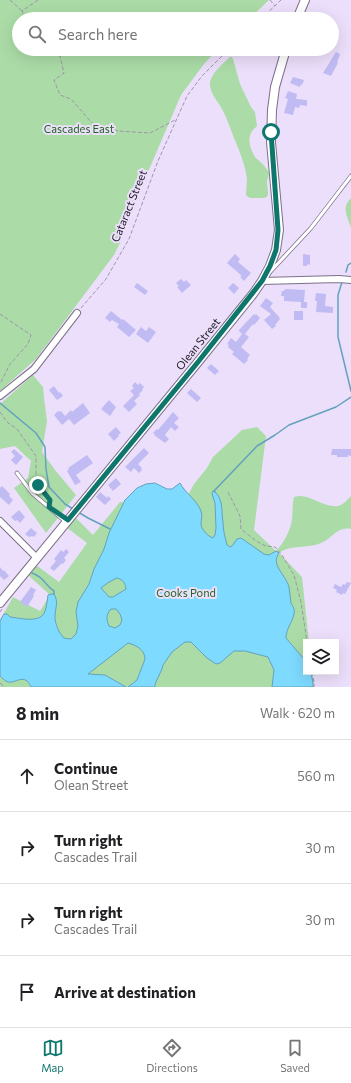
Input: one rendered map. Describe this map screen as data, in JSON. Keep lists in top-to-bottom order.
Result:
{
  "streets": {
    "street": ["Olean Street"],
    "path": ["Cataract Street"]
  },
  "parks": ["Cascades East", "Cooks Pond"],
  "page": {
    "search": "Search here",
    "heading": ["8 min", "Walk · 620 m"],
    "list": [
      ["Continue", "Olean Street", "560 m"],
      ["Turn right", "Cascades Trail", "30 m"],
      ["Turn right", "Cascades Trail", "30 m"],
      "Arrive at destination"
    ],
    "nav": ["Map", "Directions", "Saved"]
  }
}
